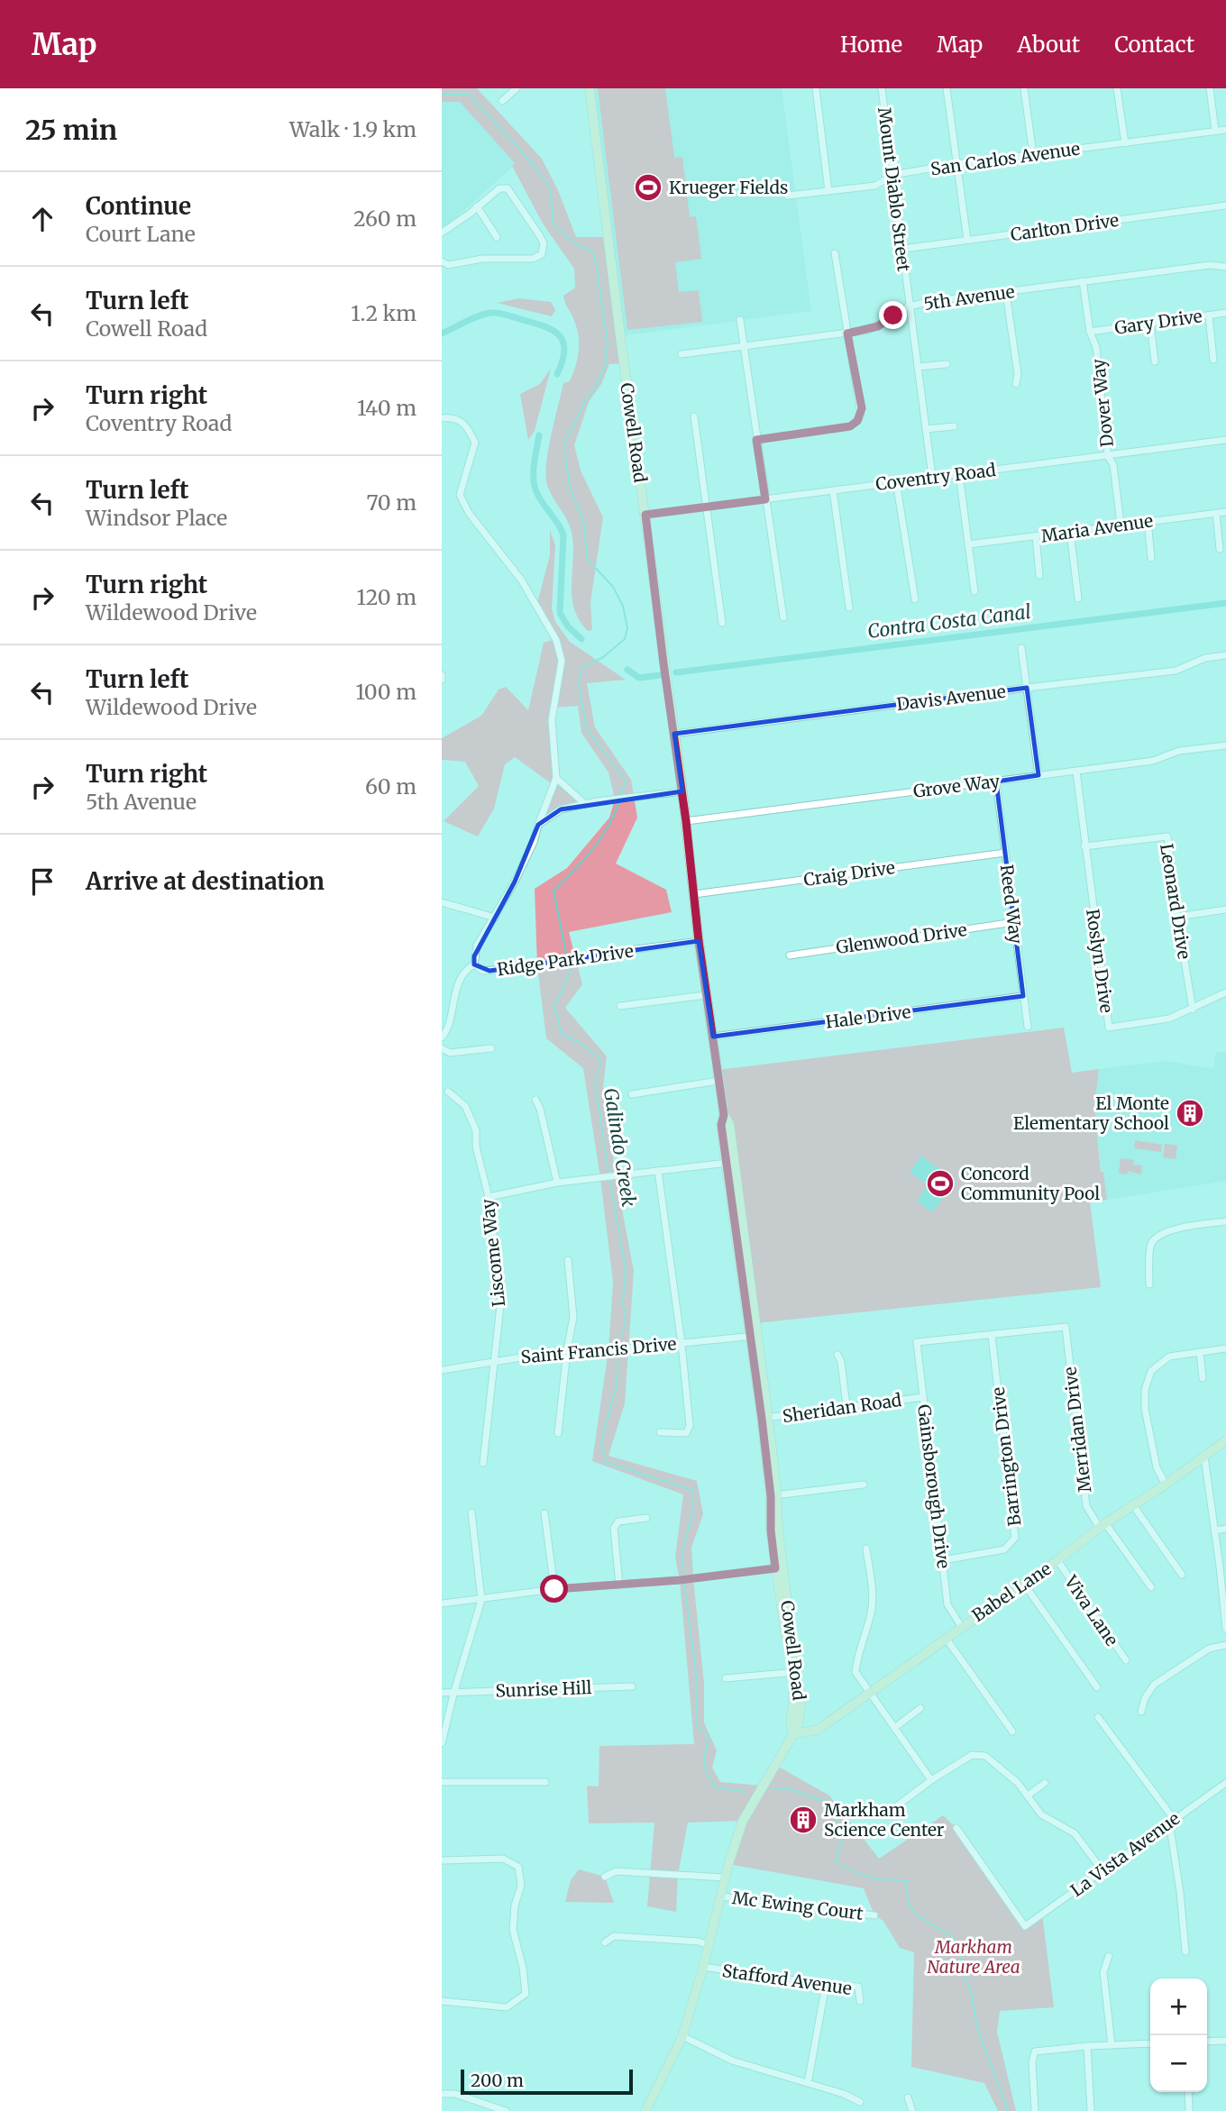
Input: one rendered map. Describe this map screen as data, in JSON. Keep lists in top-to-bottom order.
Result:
{
  "streets": {
    "street": [
      "San Carlos Avenue",
      "Mount Diablo Street",
      "Carlton Drive",
      "5th Avenue",
      "Gary Drive",
      "Dover Way",
      "Cowell Road",
      "Coventry Road",
      "Maria Avenue",
      "Davis Avenue",
      "Grove Way",
      "Craig Drive",
      "Leonard Drive",
      "Reed Way",
      "Glenwood Drive",
      "Ridge Park Drive",
      "Roslyn Drive",
      "Hale Drive",
      "Liscome Way",
      "Saint Francis Drive",
      "Sheridan Road",
      "Merridan Drive",
      "Barrington Drive",
      "Gainsborough Drive",
      "Babel Lane",
      "Viva Lane",
      "Sunrise Hill",
      "La Vista Avenue",
      "Mc Ewing Court",
      "Stafford Avenue"
    ]
  },
  "crossings": [
    ["San Carlos Avenue", "Mount Diablo Street"],
    ["Mount Diablo Street", "Carlton Drive"],
    ["Mount Diablo Street", "5th Avenue"],
    ["Mount Diablo Street", "Coventry Road"],
    ["5th Avenue", "Dover Way"],
    ["Gary Drive", "Dover Way"],
    ["Dover Way", "Coventry Road"],
    ["Dover Way", "Maria Avenue"],
    ["Cowell Road", "Coventry Road"],
    ["Cowell Road", "Davis Avenue"],
    ["Cowell Road", "Grove Way"],
    ["Cowell Road", "Craig Drive"],
    ["Cowell Road", "Ridge Park Drive"],
    ["Cowell Road", "Hale Drive"],
    ["Cowell Road", "Saint Francis Drive"],
    ["Cowell Road", "Sheridan Road"],
    ["Cowell Road", "Babel Lane"],
    ["Cowell Road", "Mc Ewing Court"],
    ["Cowell Road", "Stafford Avenue"],
    ["Grove Way", "Reed Way"],
    ["Grove Way", "Roslyn Drive"],
    ["Craig Drive", "Reed Way"],
    ["Leonard Drive", "Roslyn Drive"],
    ["Reed Way", "Glenwood Drive"],
    ["Reed Way", "Hale Drive"],
    ["Liscome Way", "Saint Francis Drive"],
    ["Sheridan Road", "Gainsborough Drive"],
    ["Merridan Drive", "Barrington Drive"],
    ["Merridan Drive", "Gainsborough Drive"],
    ["Merridan Drive", "Babel Lane"],
    ["Barrington Drive", "Gainsborough Drive"],
    ["Gainsborough Drive", "Babel Lane"],
    ["Babel Lane", "Viva Lane"]
  ],
  "water": ["Contra Costa Canal", "Galindo Creek"],
  "parks": ["Markham Nature Area"],
  "places": {
    "sports": ["Krueger Fields", "Concord Community Pool"],
    "building": ["El Monte Elementary School", "Markham Science Center"]
  },
  "scale_bar": "200 m",
  "page": {
    "header": "Map",
    "nav": [
      "Home",
      "Map",
      "About",
      "Contact"
    ],
    "heading": ["25 min", "Walk · 1.9 km"],
    "list": [
      ["Continue", "Court Lane", "260 m"],
      ["Turn left", "Cowell Road", "1.2 km"],
      ["Turn right", "Coventry Road", "140 m"],
      ["Turn left", "Windsor Place", "70 m"],
      ["Turn right", "Wildewood Drive", "120 m"],
      ["Turn left", "Wildewood Drive", "100 m"],
      ["Turn right", "5th Avenue", "60 m"],
      "Arrive at destination"
    ],
    "map_buttons": ["+", "−"],
    "scale": "200 m"
  }
}
